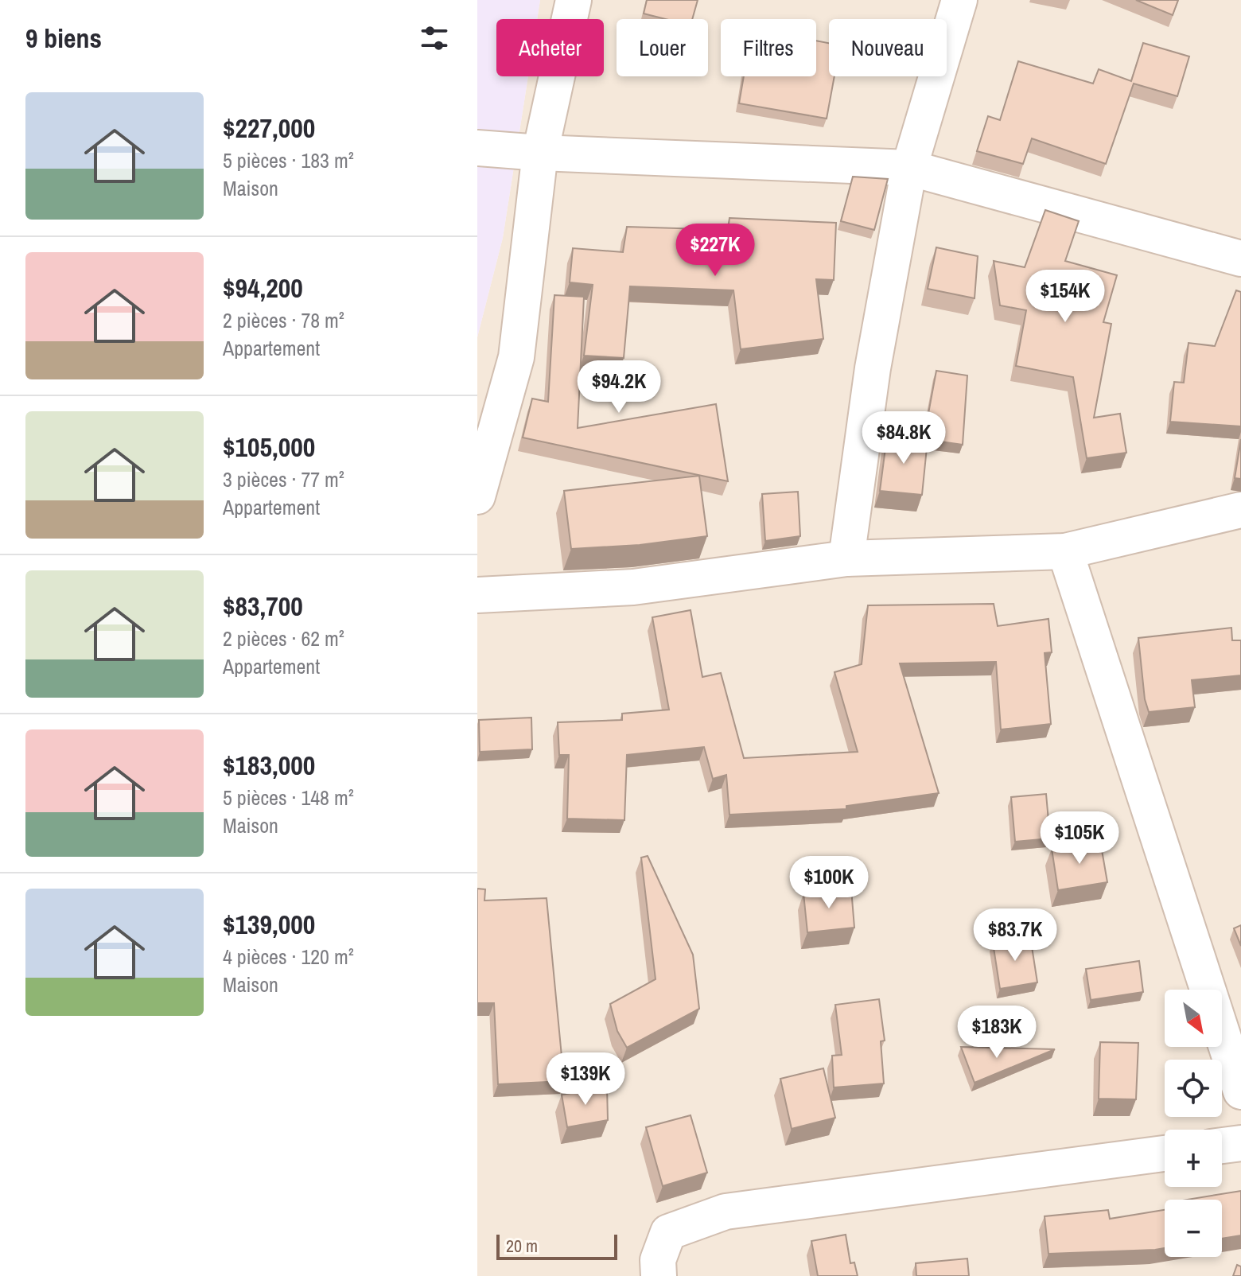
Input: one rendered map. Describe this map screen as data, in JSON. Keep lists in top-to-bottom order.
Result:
{
  "scale_bar": "20 m",
  "north": "bottom right",
  "page": {
    "heading": "9 biens",
    "chip": [
      "Acheter",
      "Louer",
      "Filtres",
      "Nouveau"
    ],
    "list": [
      {
        "name": "$227,000",
        "note": "5 pièces · 183 m² · Maison"
      },
      {
        "name": "$94,200",
        "note": "2 pièces · 78 m² · Appartement"
      },
      {
        "name": "$105,000",
        "note": "3 pièces · 77 m² · Appartement"
      },
      {
        "name": "$83,700",
        "note": "2 pièces · 62 m² · Appartement"
      },
      {
        "name": "$183,000",
        "note": "5 pièces · 148 m² · Maison"
      },
      {
        "name": "$139,000",
        "note": "4 pièces · 120 m² · Maison"
      }
    ],
    "price": [
      "$227K",
      "$154K",
      "$94.2K",
      "$84.8K",
      "$105K",
      "$100K",
      "$83.7K",
      "$183K",
      "$139K"
    ],
    "map_buttons": ["+", "−"],
    "scale": "20 m"
  }
}
